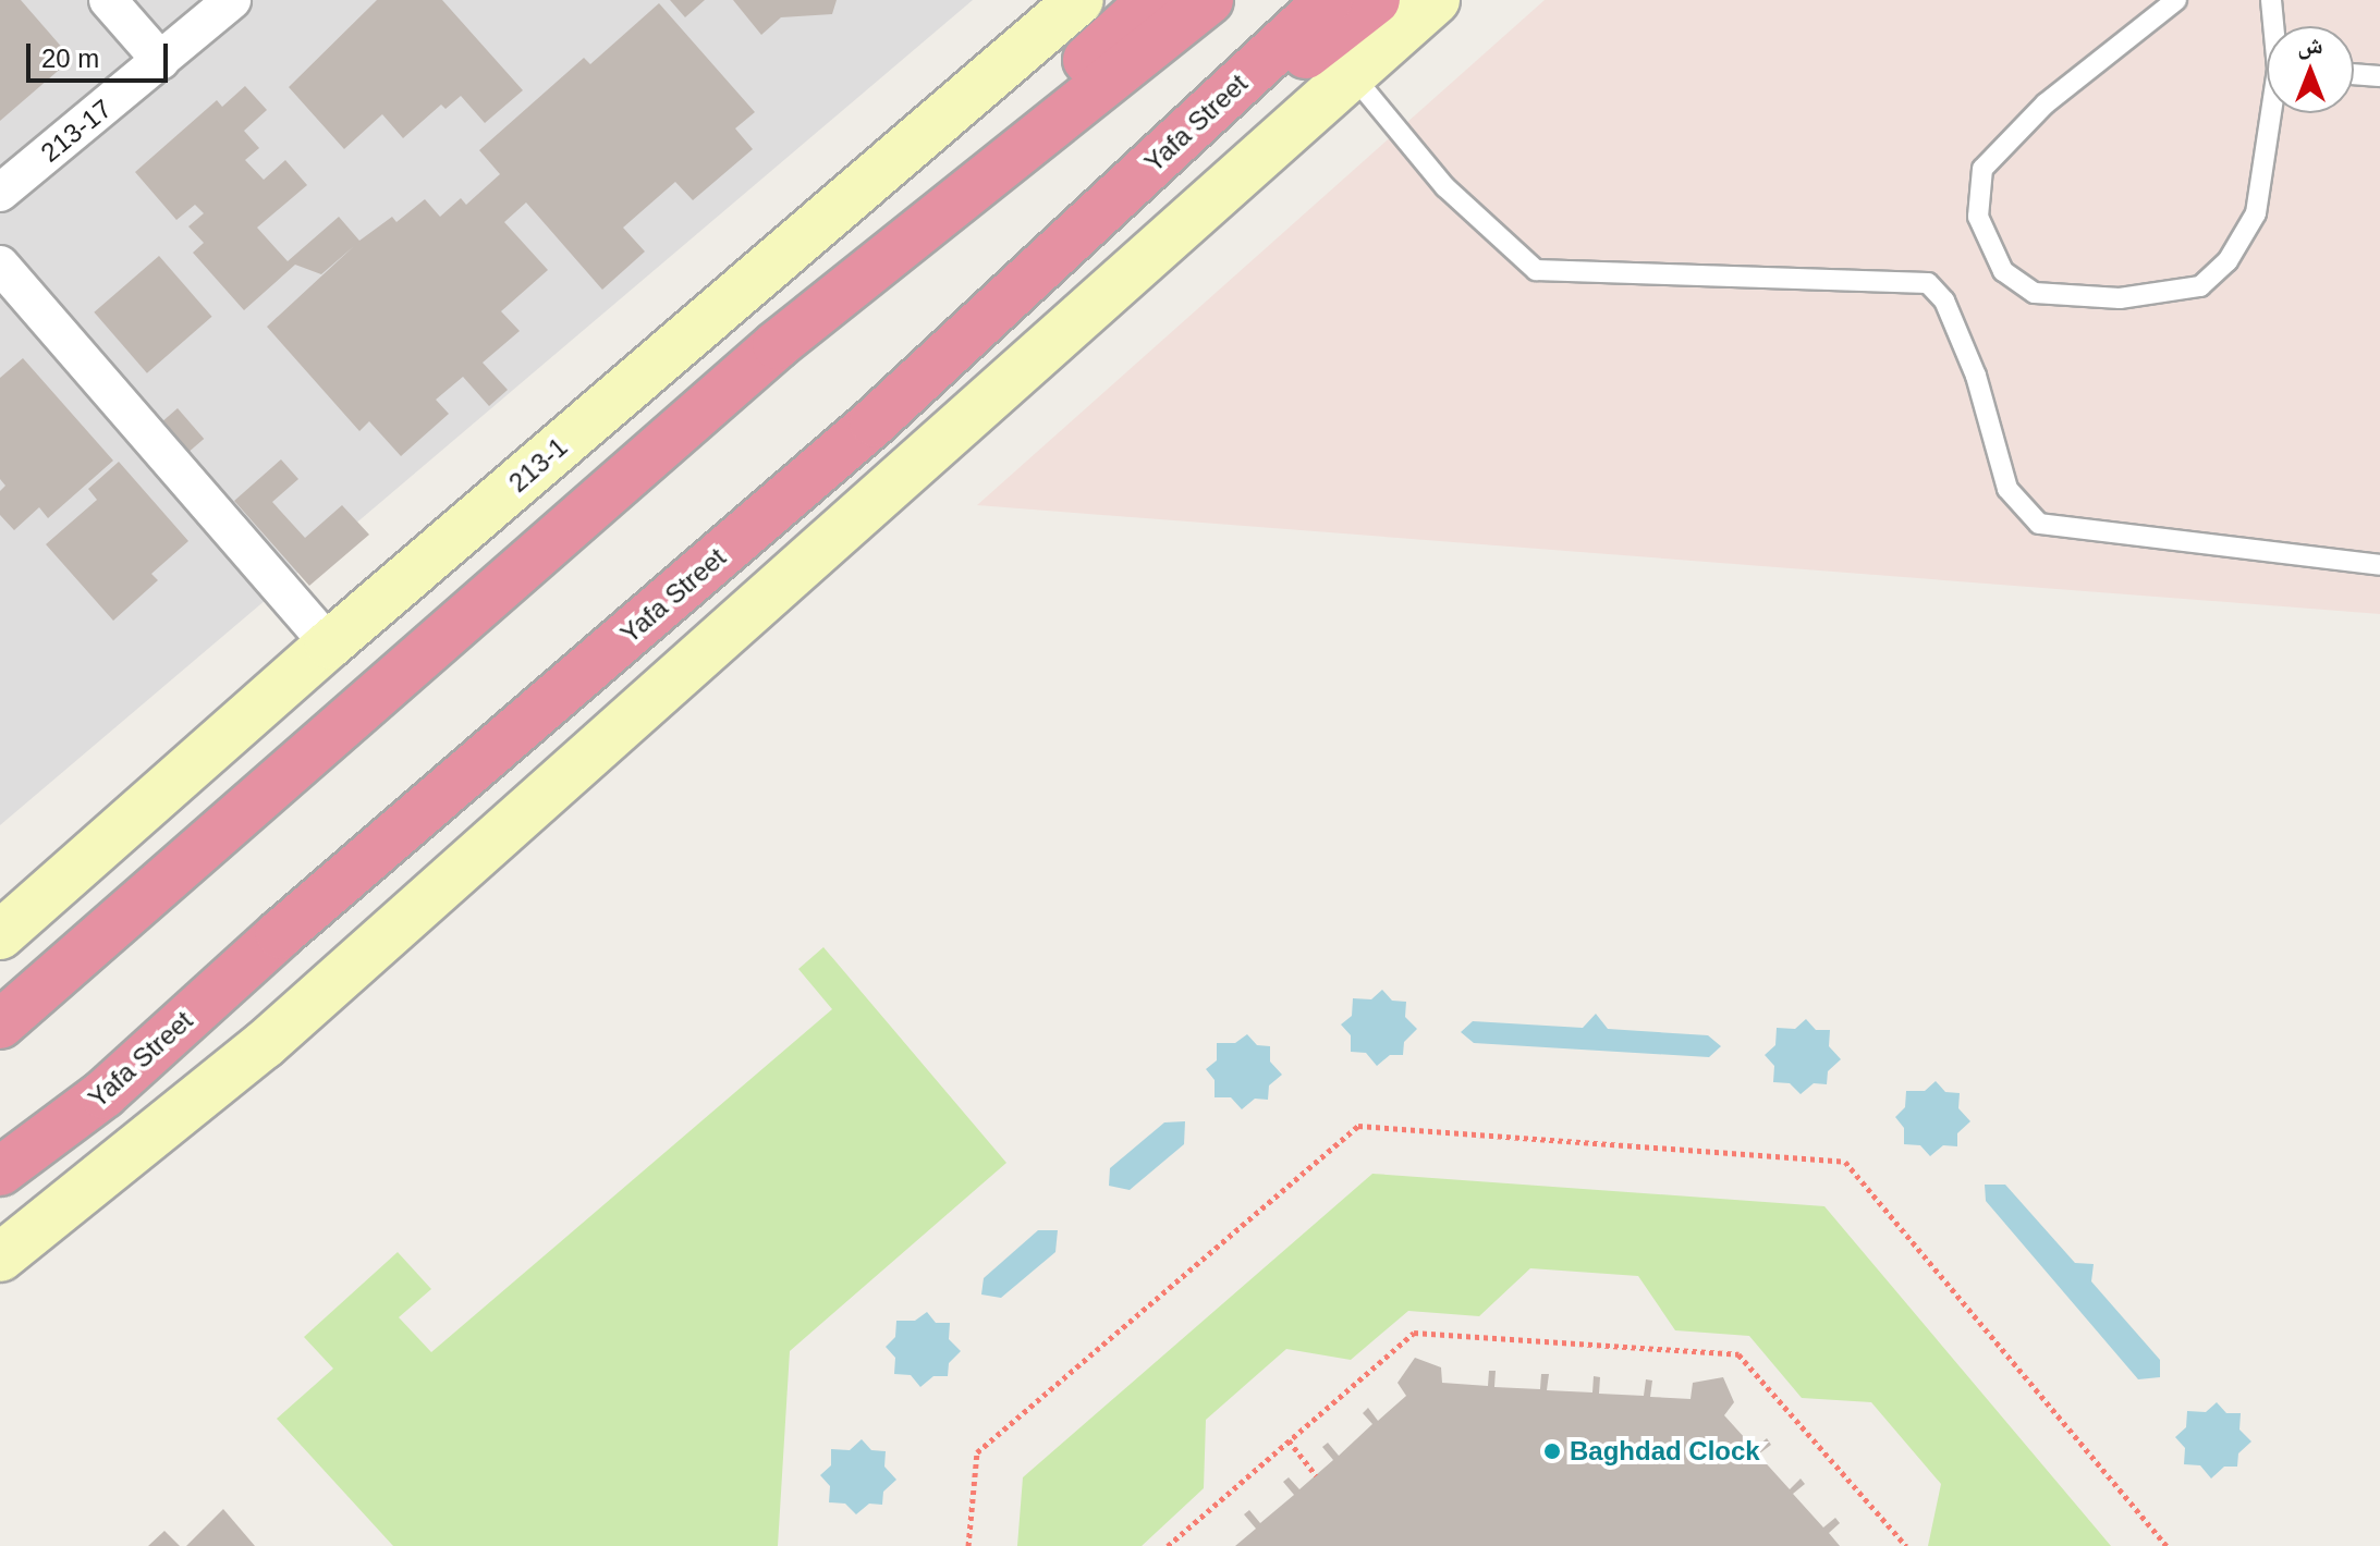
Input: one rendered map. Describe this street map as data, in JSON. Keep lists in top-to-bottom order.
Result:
{
  "streets": {
    "highway": ["Yafa Street"],
    "main road": ["213-1"],
    "street": ["213-17"]
  },
  "places": ["Baghdad Clock"],
  "scale_bar": "20 m",
  "north": "top"
}
